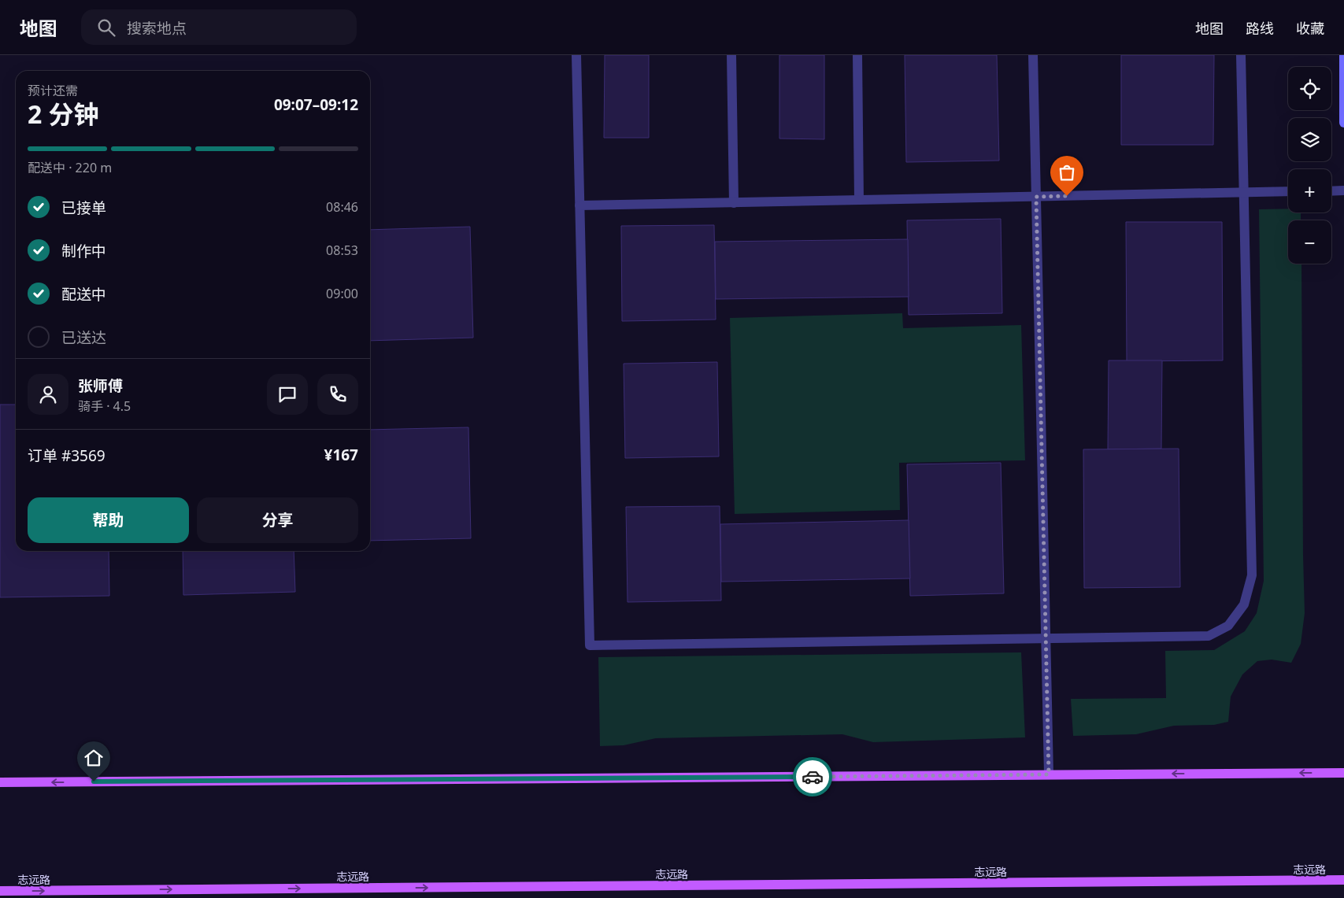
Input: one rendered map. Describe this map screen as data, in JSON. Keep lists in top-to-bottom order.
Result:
{
  "streets": {
    "main road": ["志远路"]
  },
  "one_way": ["志远路"],
  "page": {
    "header": "地图",
    "search": "搜索地点",
    "nav": ["地图", "路线", "收藏"],
    "map_buttons": ["+", "−"],
    "heading": ["2 分钟", "预计还需", "09:07–09:12"],
    "panel": [
      "张师傅",
      "骑手 · 4.5",
      "订单 #3569",
      "¥167"
    ],
    "bar": "配送中 · 220 m",
    "list": [
      ["已接单", "08:46"],
      ["制作中", "08:53"],
      ["配送中", "09:00"],
      "已送达"
    ],
    "buttons": ["帮助", "分享"]
  }
}
